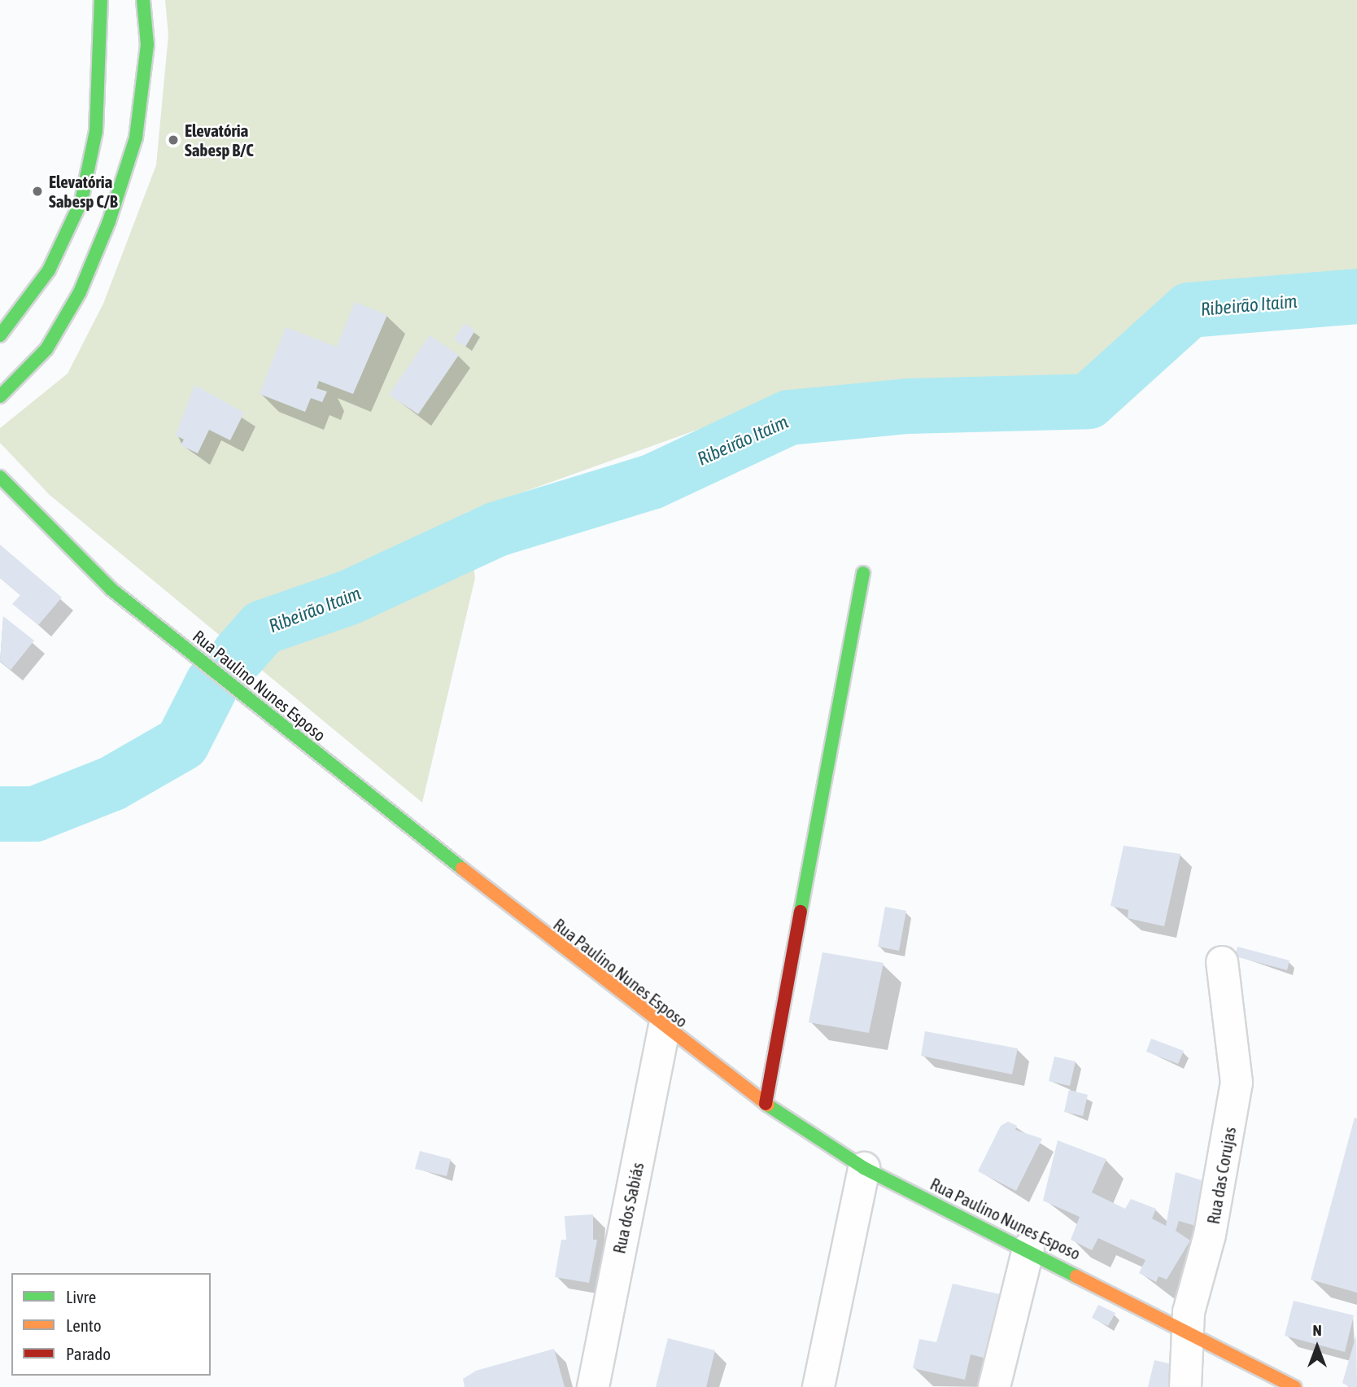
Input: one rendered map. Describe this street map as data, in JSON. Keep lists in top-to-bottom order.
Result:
{
  "streets": {
    "street": ["Rua Paulino Nunes Esposo", "Rua das Corujas", "Rua dos Sabiás"]
  },
  "crossings": [
    ["Rua Paulino Nunes Esposo", "Rua das Corujas"],
    ["Rua Paulino Nunes Esposo", "Rua dos Sabiás"]
  ],
  "water": ["Ribeirão Itaim"],
  "places": ["Elevatória Sabesp B/C", "Elevatória Sabesp C/B"],
  "legend": ["Livre", "Lento", "Parado"],
  "north": "top"
}
